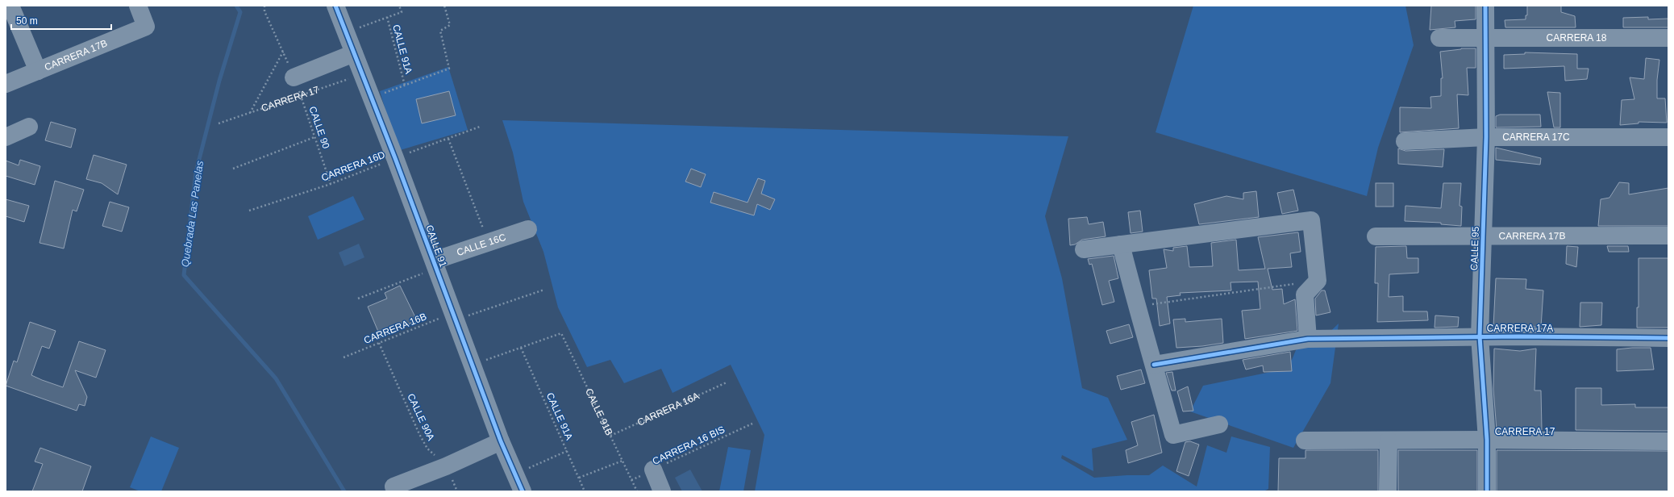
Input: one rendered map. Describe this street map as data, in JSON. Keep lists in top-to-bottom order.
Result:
{
  "streets": {
    "street": [
      "CARRERA 18",
      "CARRERA 17B",
      "CARRERA 17",
      "CARRERA 17C",
      "CALLE 16C",
      "CALLE 91",
      "CALLE 95",
      "CARRERA 17A"
    ],
    "path": [
      "CALLE 91A",
      "CALLE 90",
      "CARRERA 16D",
      "CARRERA 16B",
      "CARRERA 16A",
      "CALLE 91B",
      "CALLE 90A",
      "CARRERA 16 BIS"
    ]
  },
  "crossings": [
    ["CARRERA 18", "CALLE 95"],
    ["CALLE 91A", "CALLE 91B"],
    ["CARRERA 17B", "CALLE 95"],
    ["CARRERA 17", "CALLE 90"],
    ["CARRERA 17", "CALLE 91"],
    ["CARRERA 17", "CALLE 95"],
    ["CALLE 90", "CARRERA 16D"],
    ["CARRERA 17C", "CALLE 95"],
    ["CARRERA 16D", "CALLE 91"],
    ["CALLE 16C", "CALLE 91"],
    ["CALLE 91", "CARRERA 16B"],
    ["CALLE 95", "CARRERA 17A"],
    ["CARRERA 16B", "CALLE 90A"],
    ["CARRERA 16A", "CALLE 91B"],
    ["CALLE 91B", "CARRERA 16 BIS"]
  ],
  "water": ["Quebrada Las Panelas"],
  "scale_bar": "50 m"
}
